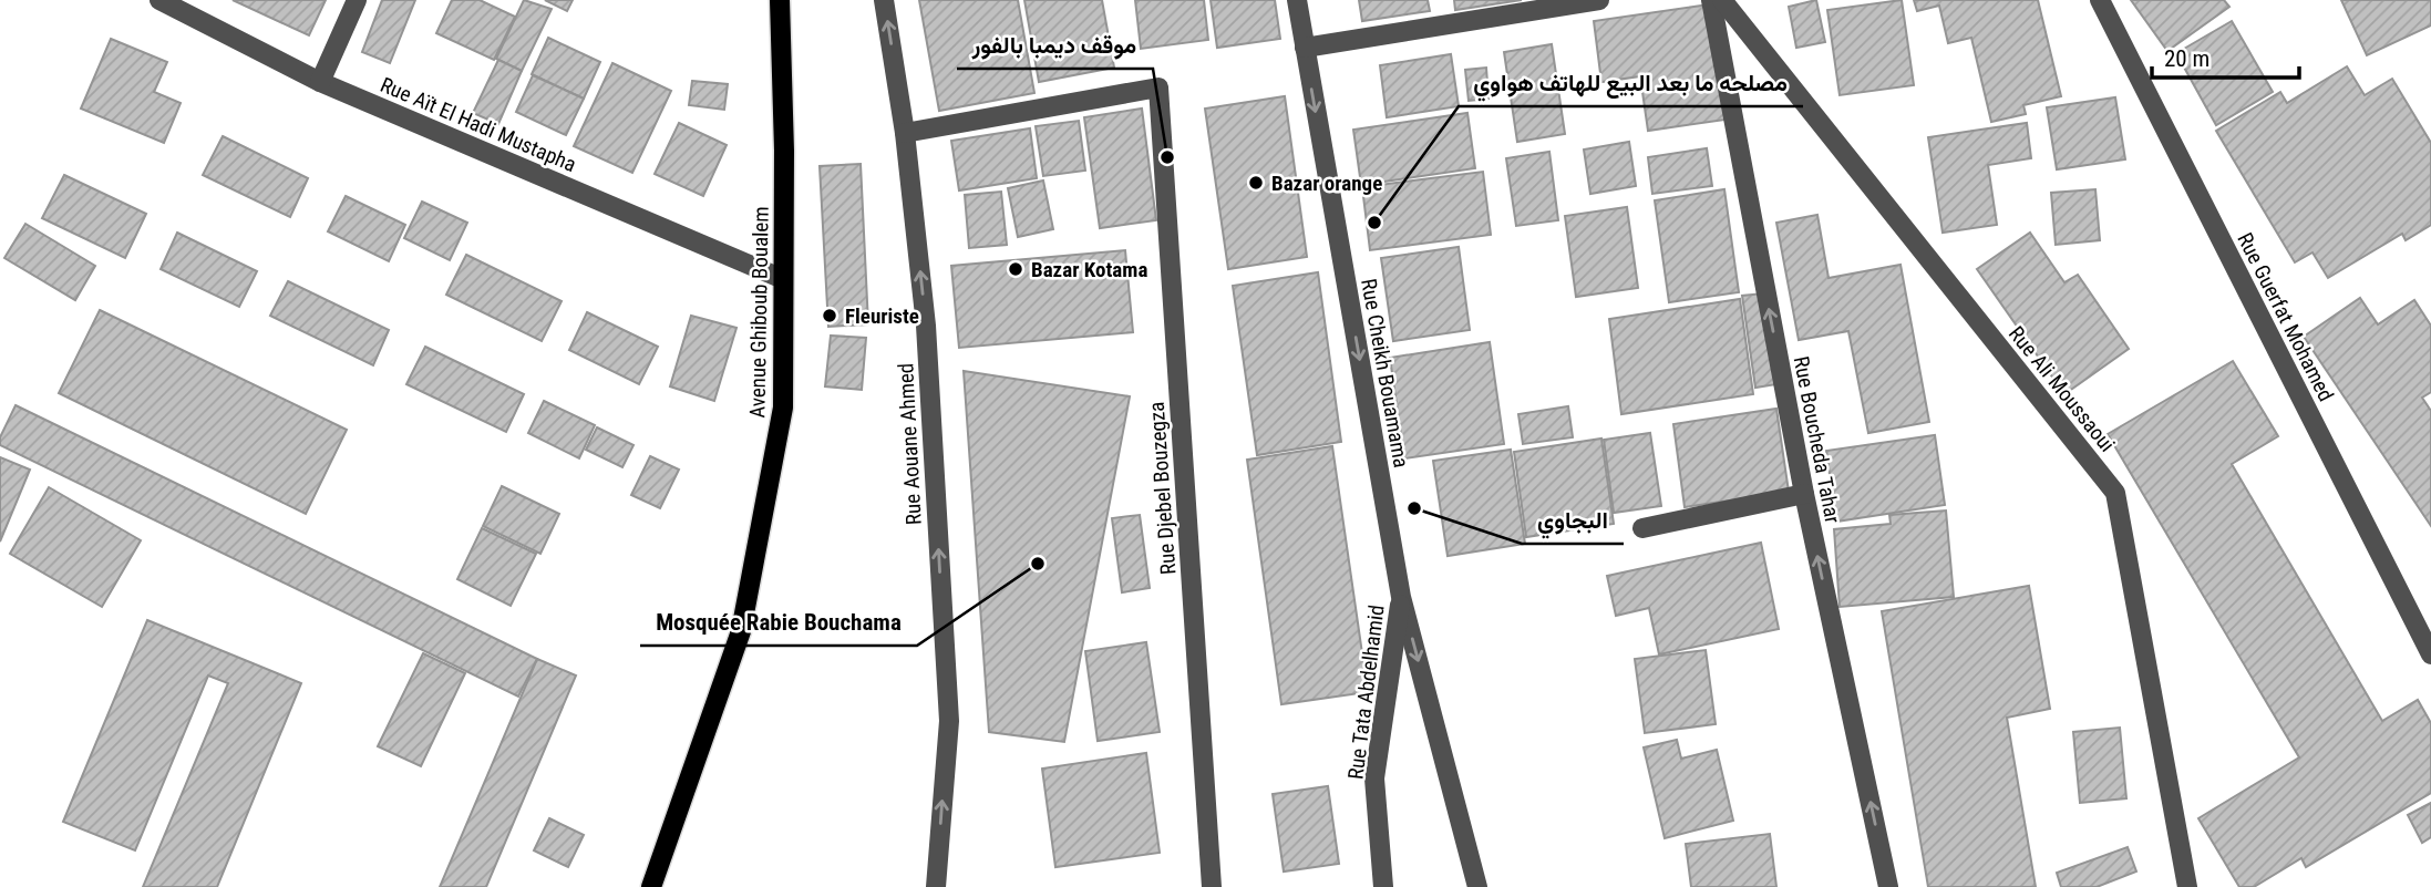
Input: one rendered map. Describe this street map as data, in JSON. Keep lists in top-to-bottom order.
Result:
{
  "streets": {
    "main road": ["Avenue Ghiboub Boualem"],
    "street": [
      "Rue Aït El Hadi Mustapha",
      "Rue Guerfat Mohamed",
      "Rue Cheikh Bouamama",
      "Rue Ali Moussaoui",
      "Rue Boucheda Tahar",
      "Rue Aouane Ahmed",
      "Rue Djebel Bouzegza",
      "Rue Tata Abdelhamid"
    ]
  },
  "crossings": [
    ["Rue Aït El Hadi Mustapha", "Avenue Ghiboub Boualem"],
    ["Rue Cheikh Bouamama", "Rue Tata Abdelhamid"],
    ["Rue Aouane Ahmed", "Rue Djebel Bouzegza"]
  ],
  "one_way": ["Rue Cheikh Bouamama", "Rue Boucheda Tahar", "Rue Aouane Ahmed"],
  "places": [
    "موقف ديمبا بالفور",
    "Bazar orange",
    "مصلحه ما بعد البيع للهاتف هواوي",
    "Bazar Kotama",
    "Fleuriste",
    "البجاوي",
    "Mosquée Rabie Bouchama"
  ],
  "scale_bar": "20 m"
}
